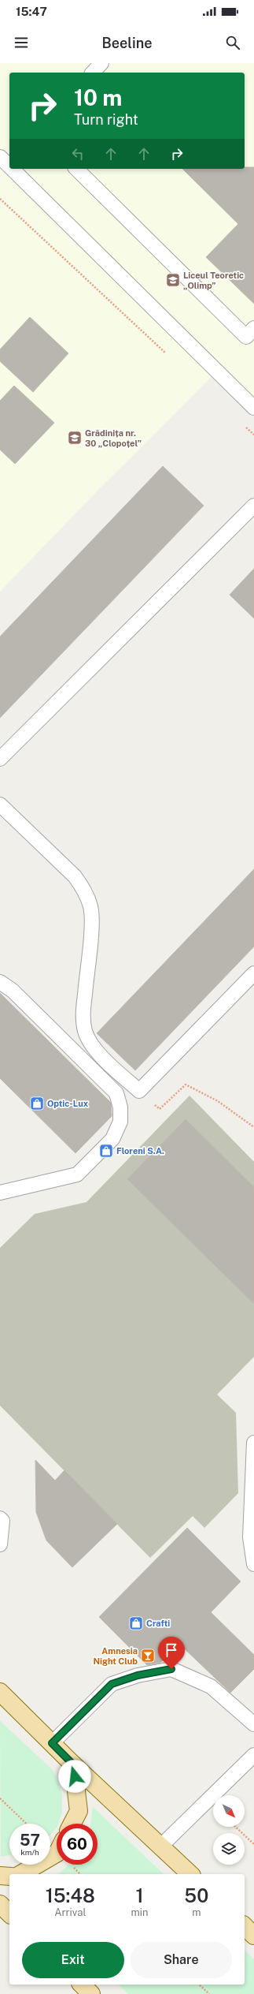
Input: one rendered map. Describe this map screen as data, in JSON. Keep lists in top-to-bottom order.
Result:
{
  "places": {
    "school or university": ["Liceul Teoretic „Olimp”", "Grădinița nr. 30 „Clopoțel”"],
    "shop": ["Optic-Lux", "Floreni S.A.", "Crafti"],
    "bar": ["Amnesia Night Club"]
  },
  "north": "bottom right",
  "page": {
    "status": "15:47",
    "header": "Beeline",
    "turn": ["10 m", "Turn right"],
    "speed": "57 km/h",
    "limit": "60",
    "eta": [
      "15:48",
      "Arrival",
      "1",
      "min",
      "50",
      "m"
    ],
    "buttons": ["Exit", "Share"]
  }
}
